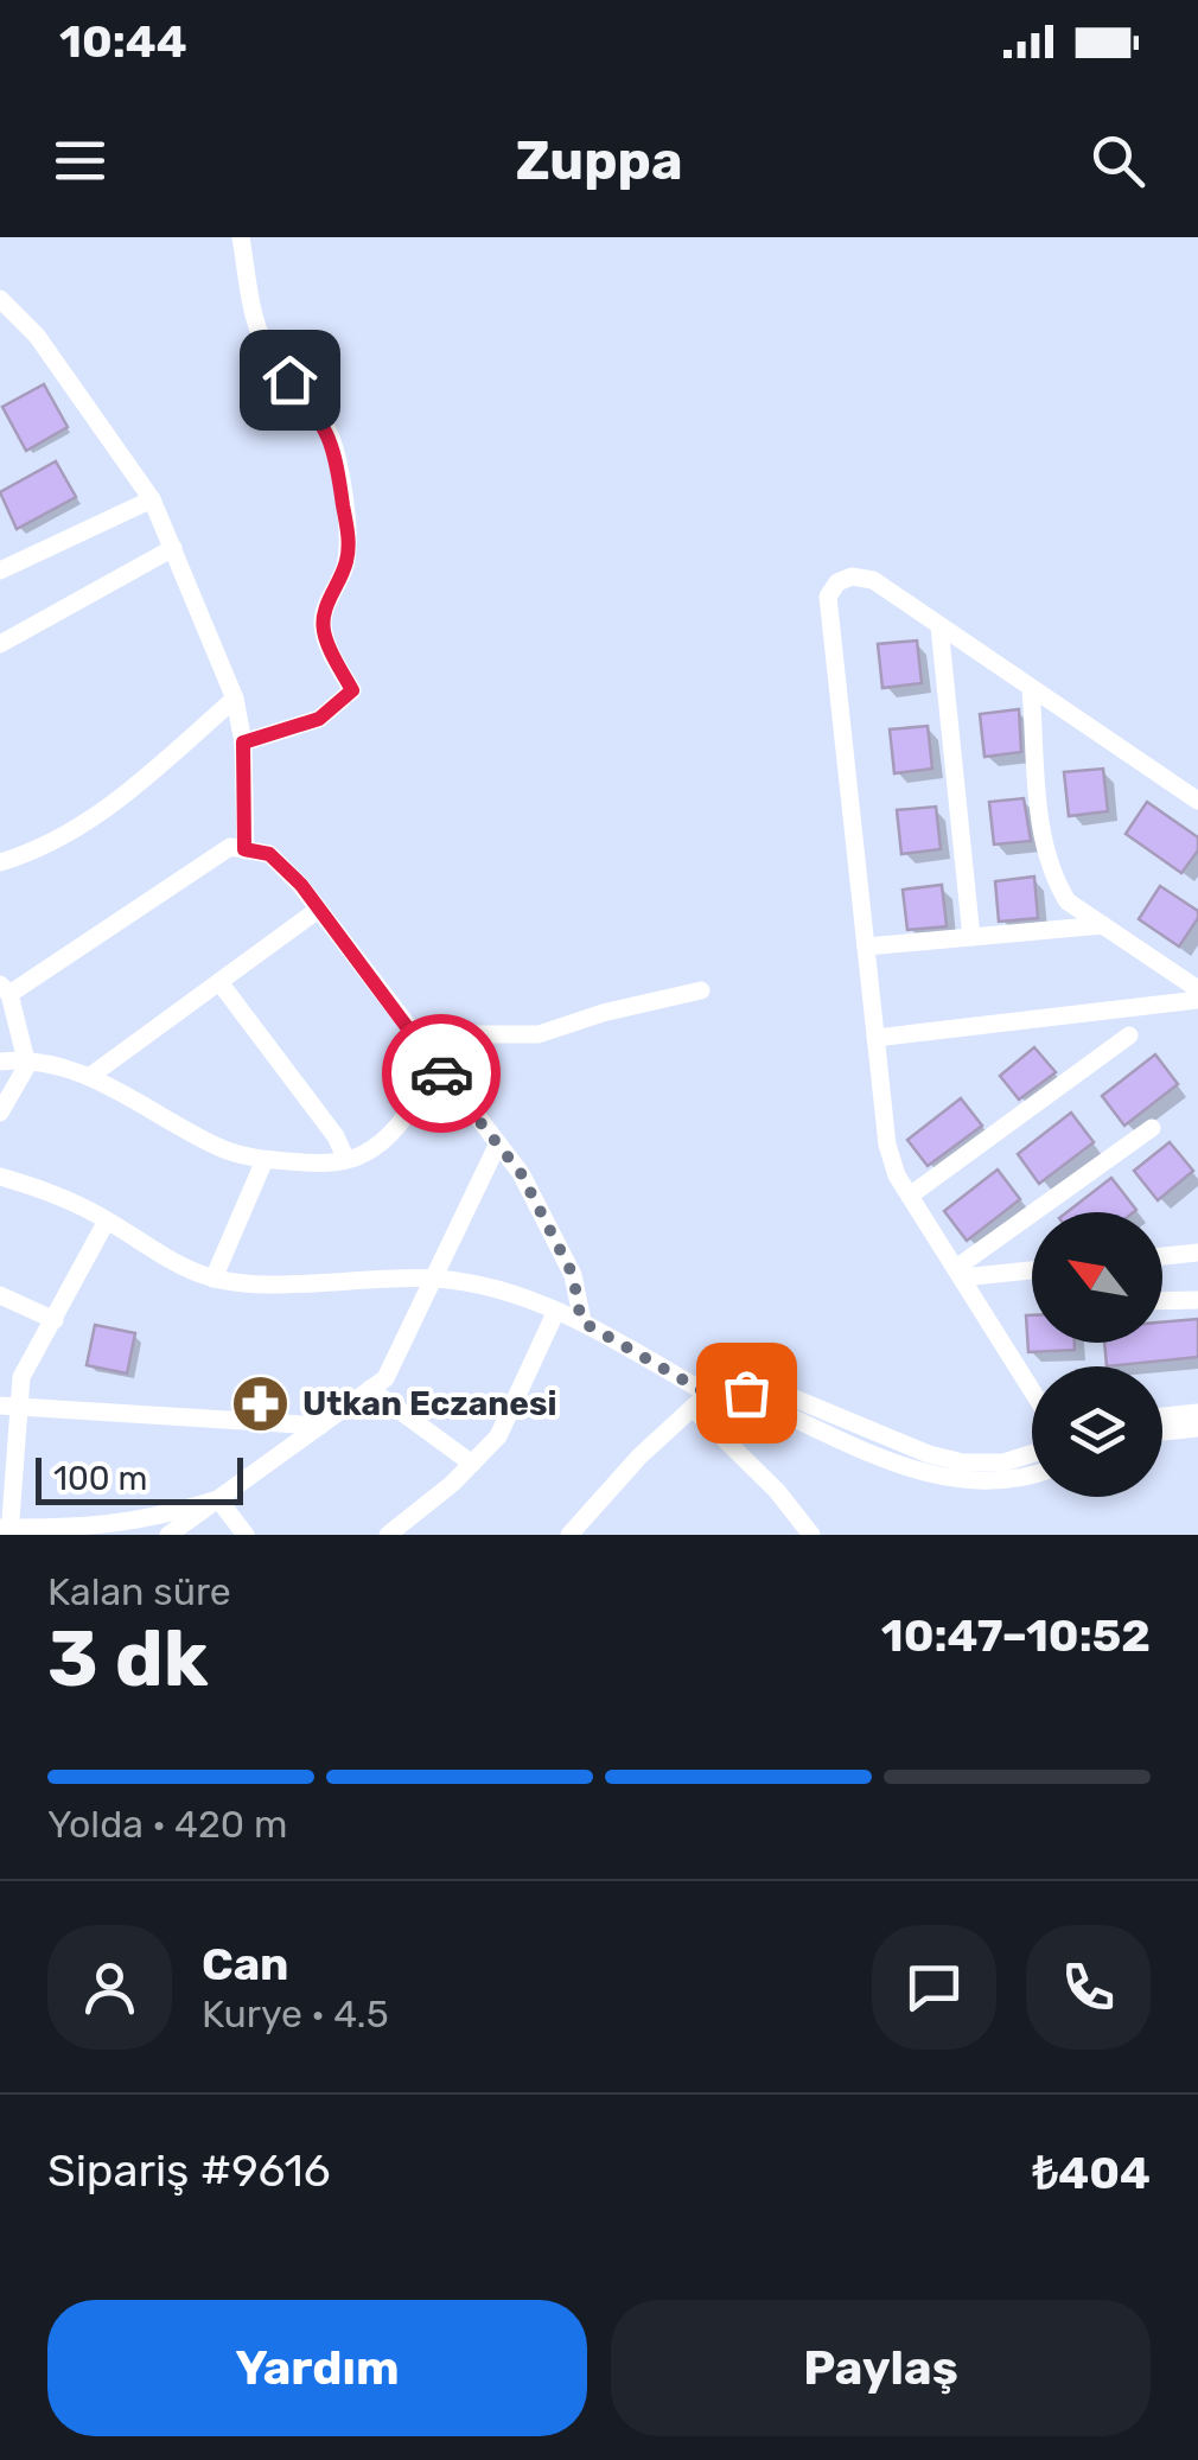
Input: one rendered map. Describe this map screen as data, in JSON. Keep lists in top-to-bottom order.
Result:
{
  "places": {
    "pharmacy": ["Utkan Eczanesi"]
  },
  "scale_bar": "100 m",
  "north": "top left",
  "page": {
    "status": "10:44",
    "header": "Zuppa",
    "scale": "100 m",
    "heading": ["3 dk", "Kalan süre", "10:47–10:52"],
    "panel": [
      "Can",
      "Kurye · 4.5",
      "Sipariş #9616",
      "₺404"
    ],
    "bar": "Yolda · 420 m",
    "buttons": ["Yardım", "Paylaş"]
  }
}
